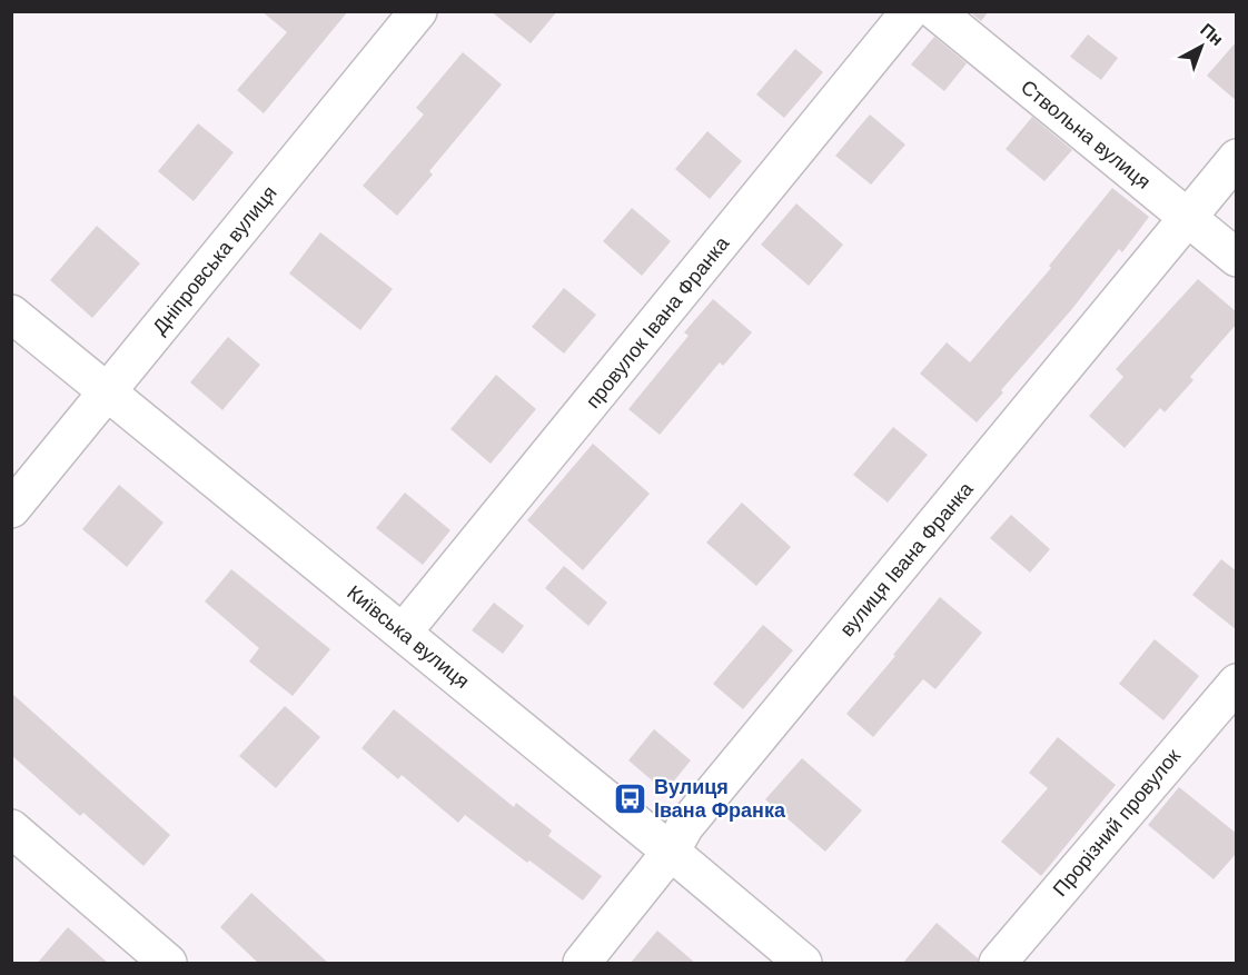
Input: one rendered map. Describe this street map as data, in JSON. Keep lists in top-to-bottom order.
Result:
{
  "streets": {
    "street": [
      "Ствольна вулиця",
      "Дніпровська вулиця",
      "провулок Івана Франка",
      "вулиця Івана Франка",
      "Київська вулиця",
      "Прорізний провулок"
    ]
  },
  "crossings": [
    ["Ствольна вулиця", "вулиця Івана Франка"],
    ["Дніпровська вулиця", "Київська вулиця"],
    ["провулок Івана Франка", "Київська вулиця"],
    ["вулиця Івана Франка", "Київська вулиця"]
  ],
  "places": {
    "bus stop": ["Вулиця Івана Франка"]
  },
  "north": "top right"
}
